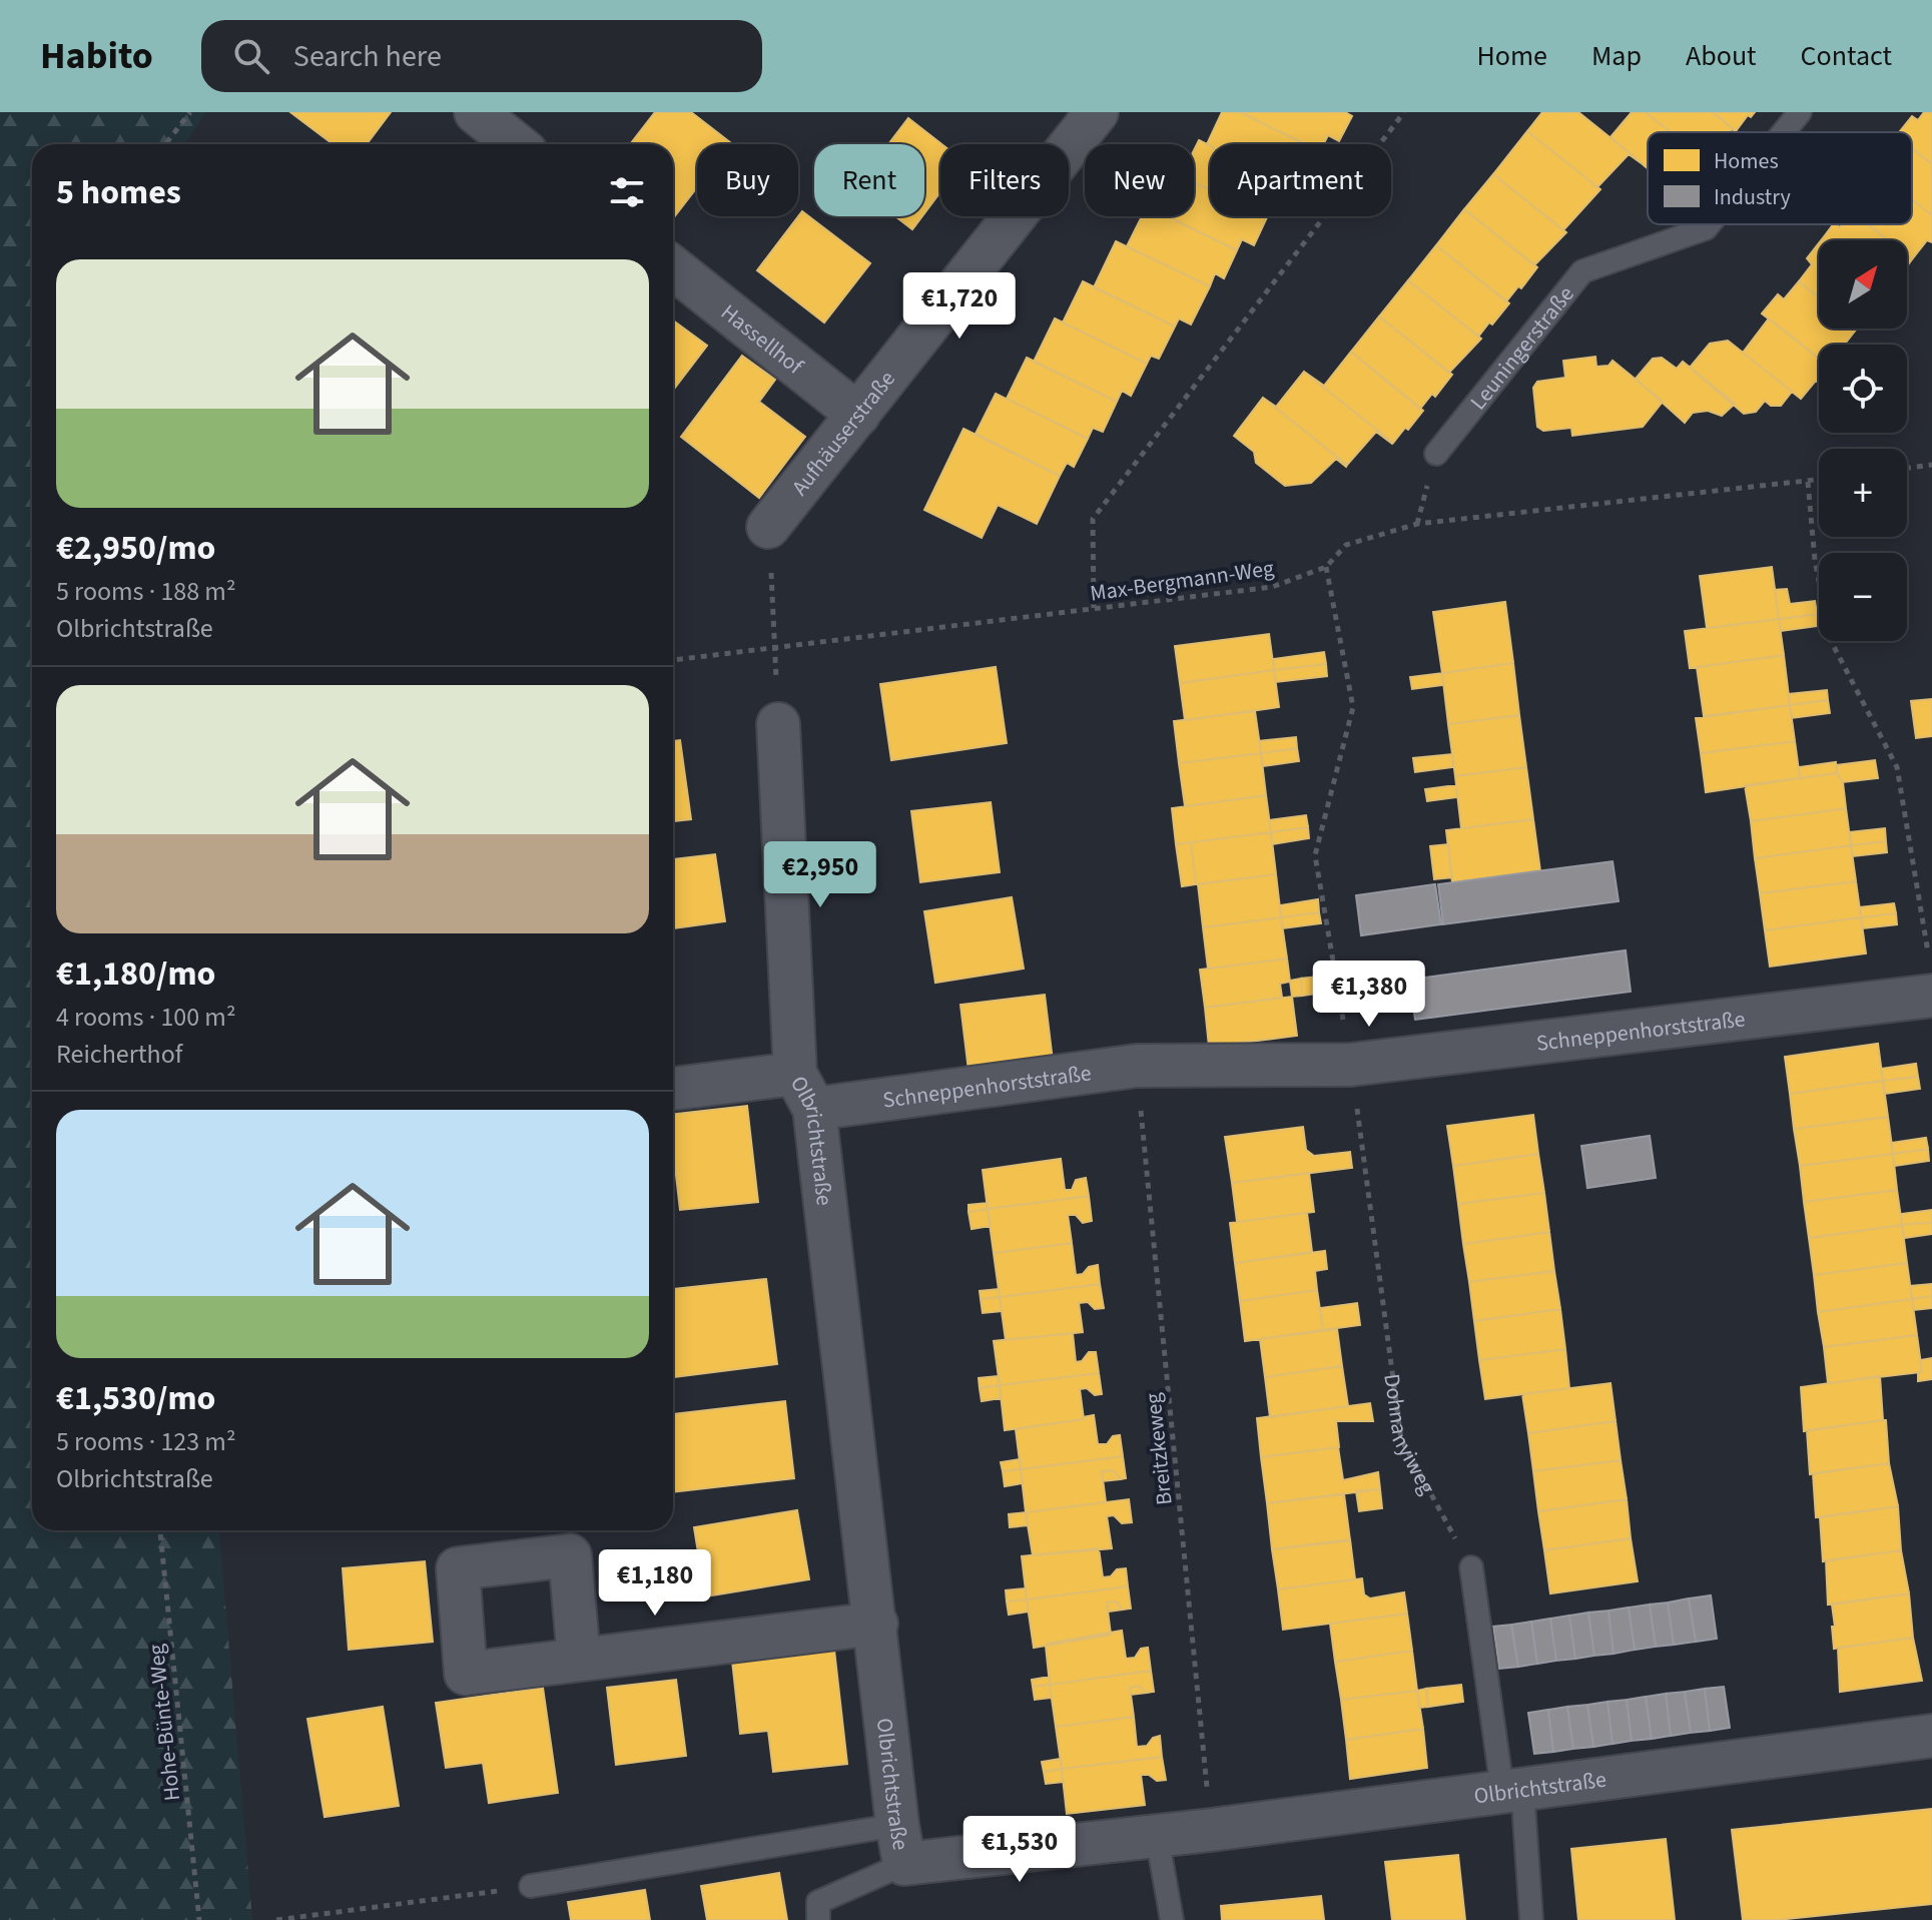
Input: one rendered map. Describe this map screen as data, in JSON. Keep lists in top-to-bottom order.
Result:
{
  "streets": {
    "street": [
      "Hassellhof",
      "Aufhäuserstraße",
      "Schneppenhorststraße",
      "Olbrichtstraße"
    ],
    "lane": ["Leuningerstraße"],
    "path": [
      "Max-Bergmann-Weg",
      "Dohnanyiweg",
      "Breitzkeweg",
      "Hohe-Bünte-Weg"
    ]
  },
  "crossings": [
    ["Hassellhof", "Aufhäuserstraße"],
    ["Schneppenhorststraße", "Olbrichtstraße"],
    ["Schneppenhorststraße", "Dohnanyiweg"],
    ["Schneppenhorststraße", "Breitzkeweg"],
    ["Olbrichtstraße", "Breitzkeweg"]
  ],
  "legend": ["Homes", "Industry"],
  "north": "top right",
  "page": {
    "header": "Habito",
    "search": "Search here",
    "nav": [
      "Home",
      "Map",
      "About",
      "Contact"
    ],
    "chip": [
      "Buy",
      "Rent",
      "Filters",
      "New",
      "Apartment"
    ],
    "heading": "5 homes",
    "map_buttons": ["+", "−"],
    "list": [
      {
        "name": "€2,950/mo",
        "note": "5 rooms · 188 m² · Olbrichtstraße"
      },
      {
        "name": "€1,180/mo",
        "note": "4 rooms · 100 m² · Reicherthof"
      },
      {
        "name": "€1,530/mo",
        "note": "5 rooms · 123 m² · Olbrichtstraße"
      }
    ],
    "price": [
      "€1,720",
      "€2,950",
      "€1,380",
      "€1,180",
      "€1,530"
    ]
  }
}
